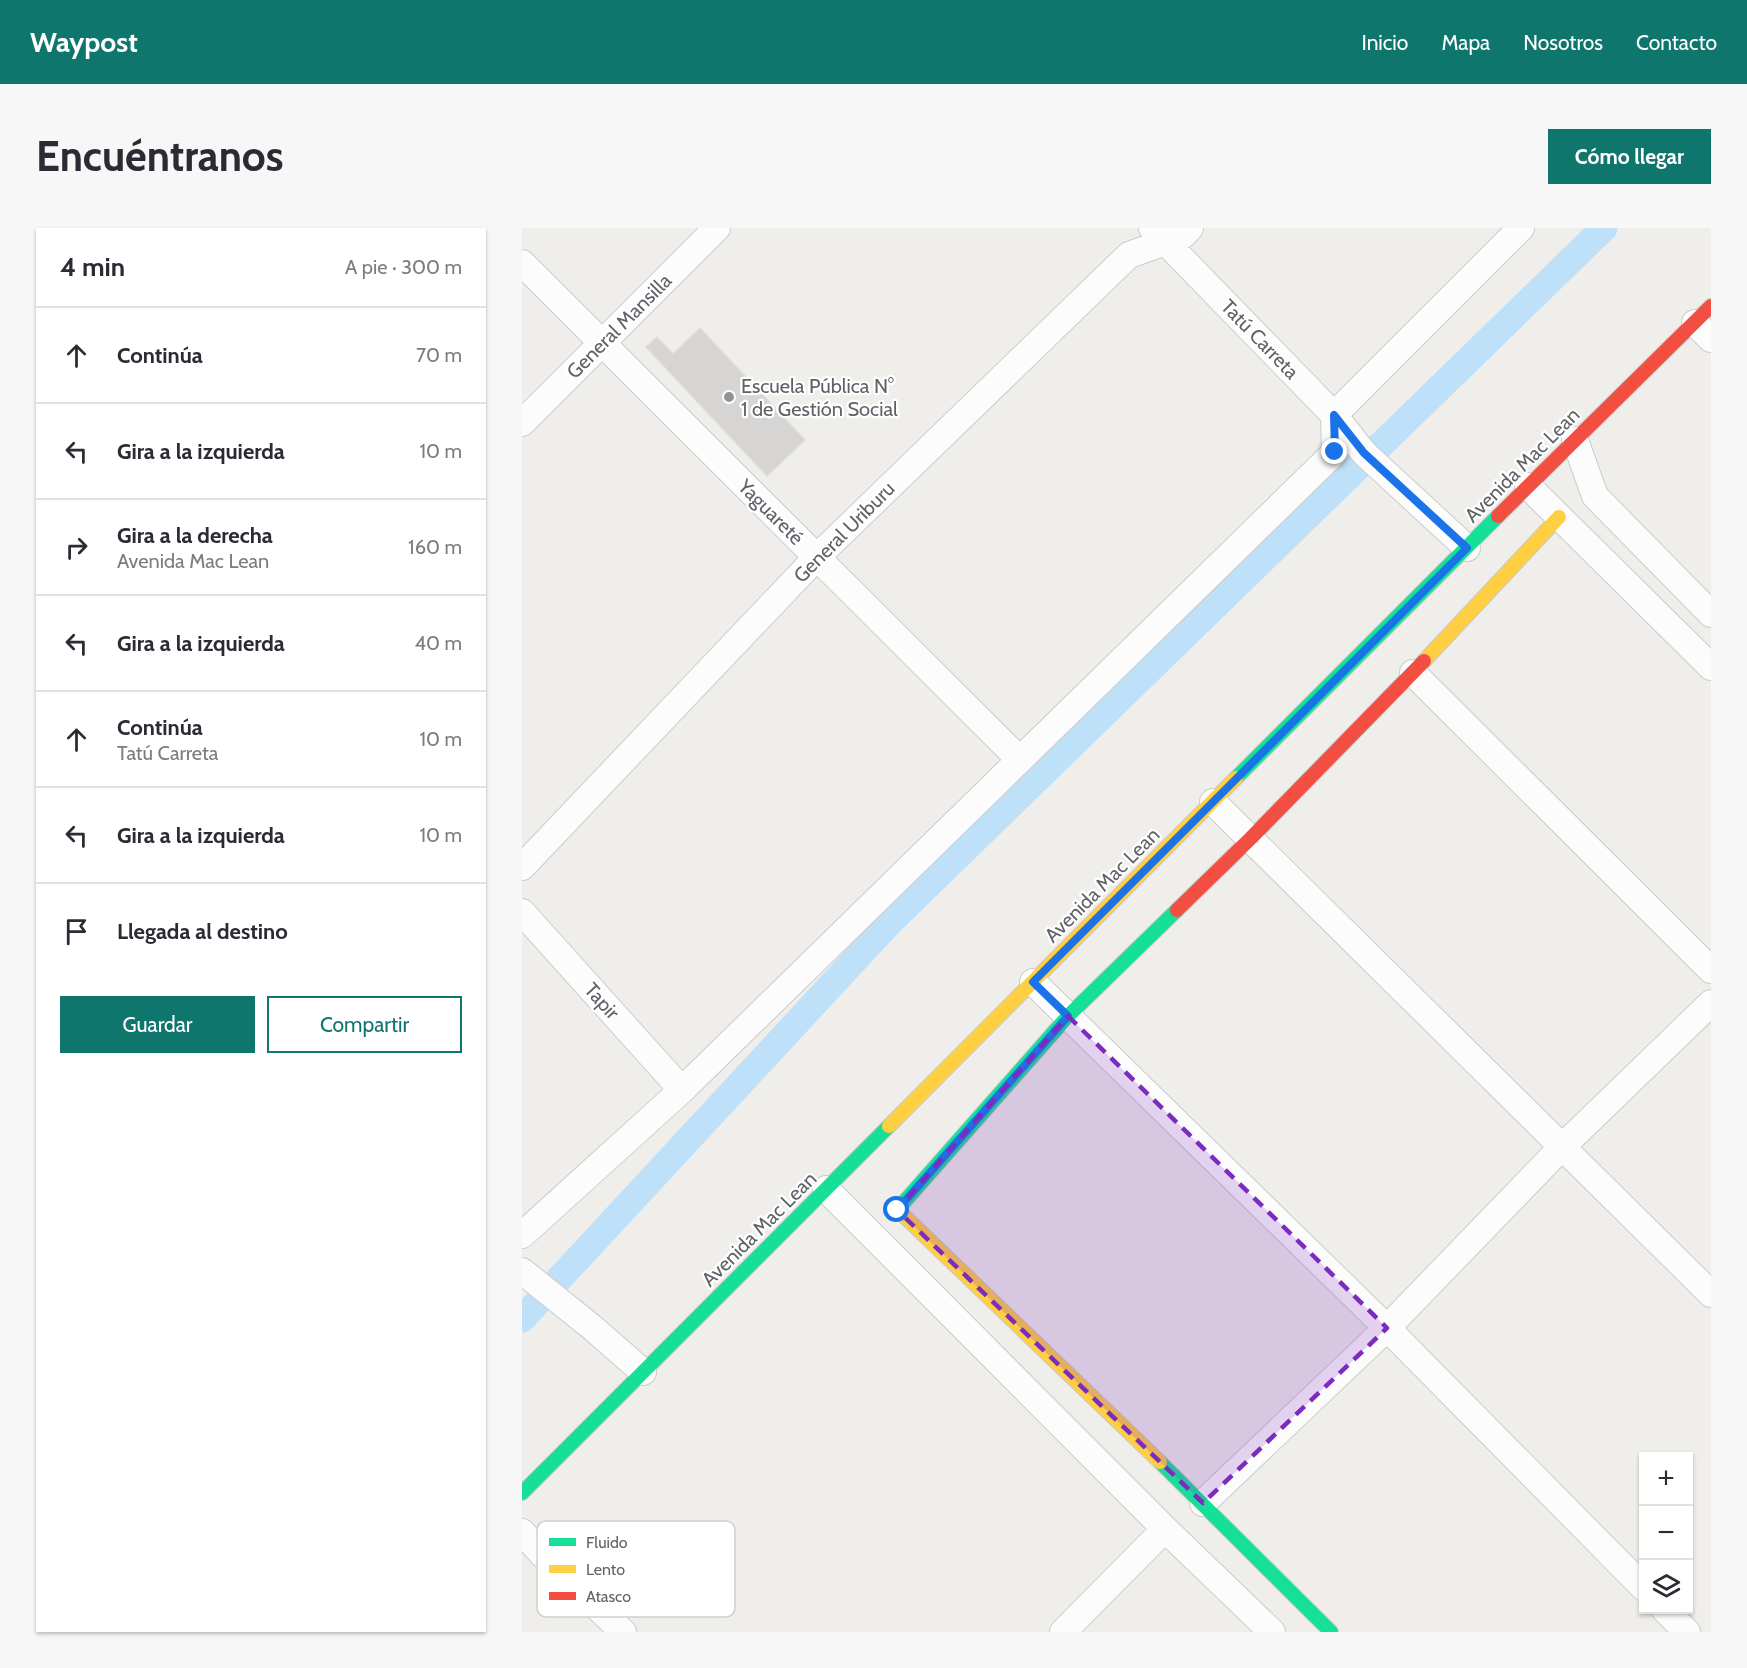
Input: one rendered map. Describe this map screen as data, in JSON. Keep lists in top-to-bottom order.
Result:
{
  "streets": {
    "main road": ["Avenida Mac Lean"],
    "street": [
      "General Mansilla",
      "Tatú Carreta",
      "Yaguareté",
      "General Uriburu",
      "Tapir"
    ]
  },
  "crossings": [
    ["General Mansilla", "Yaguareté"],
    ["Tatú Carreta", "Avenida Mac Lean"],
    ["Tatú Carreta", "General Uriburu"],
    ["Yaguareté", "General Uriburu"]
  ],
  "places": ["Escuela Pública N° 1 de Gestión Social"],
  "legend": ["Fluido", "Lento", "Atasco"],
  "page": {
    "header": "Waypost",
    "nav": [
      "Inicio",
      "Mapa",
      "Nosotros",
      "Contacto"
    ],
    "buttons": [
      "Cómo llegar",
      ["Guardar", "Compartir"]
    ],
    "title": "Encuéntranos",
    "heading": ["4 min", "A pie · 300 m"],
    "list": [
      ["Continúa", "70 m"],
      ["Gira a la izquierda", "10 m"],
      ["Gira a la derecha", "Avenida Mac Lean", "160 m"],
      ["Gira a la izquierda", "40 m"],
      ["Continúa", "Tatú Carreta", "10 m"],
      ["Gira a la izquierda", "10 m"],
      "Llegada al destino"
    ],
    "map_buttons": ["+", "−"]
  }
}
